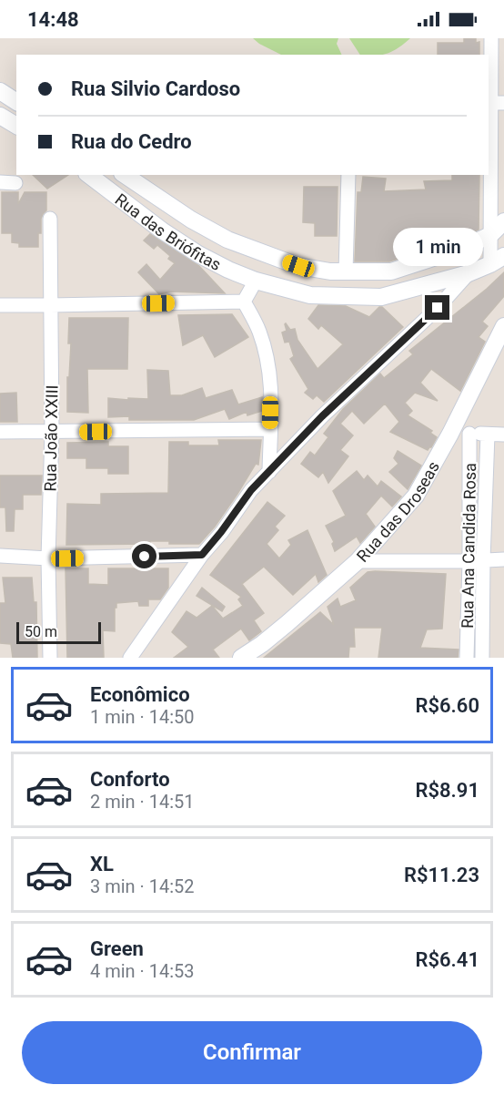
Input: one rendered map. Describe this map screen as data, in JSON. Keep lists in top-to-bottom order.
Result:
{
  "streets": {
    "street": [
      "Rua das Briófitas",
      "Rua João XXIII",
      "Rua das Droseas",
      "Rua Ana Candida Rosa"
    ]
  },
  "scale_bar": "50 m",
  "page": {
    "status": "14:48",
    "banner": ["Rua Silvio Cardoso", "Rua do Cedro"],
    "bubble": "1 min",
    "scale": "50 m",
    "list": [
      {
        "name": "Econômico",
        "note": "1 min · 14:50",
        "value": "R$6.60"
      },
      {
        "name": "Conforto",
        "note": "2 min · 14:51",
        "value": "R$8.91"
      },
      {
        "name": "XL",
        "note": "3 min · 14:52",
        "value": "R$11.23"
      },
      {
        "name": "Green",
        "note": "4 min · 14:53",
        "value": "R$6.41"
      }
    ],
    "buttons": "Confirmar"
  }
}
